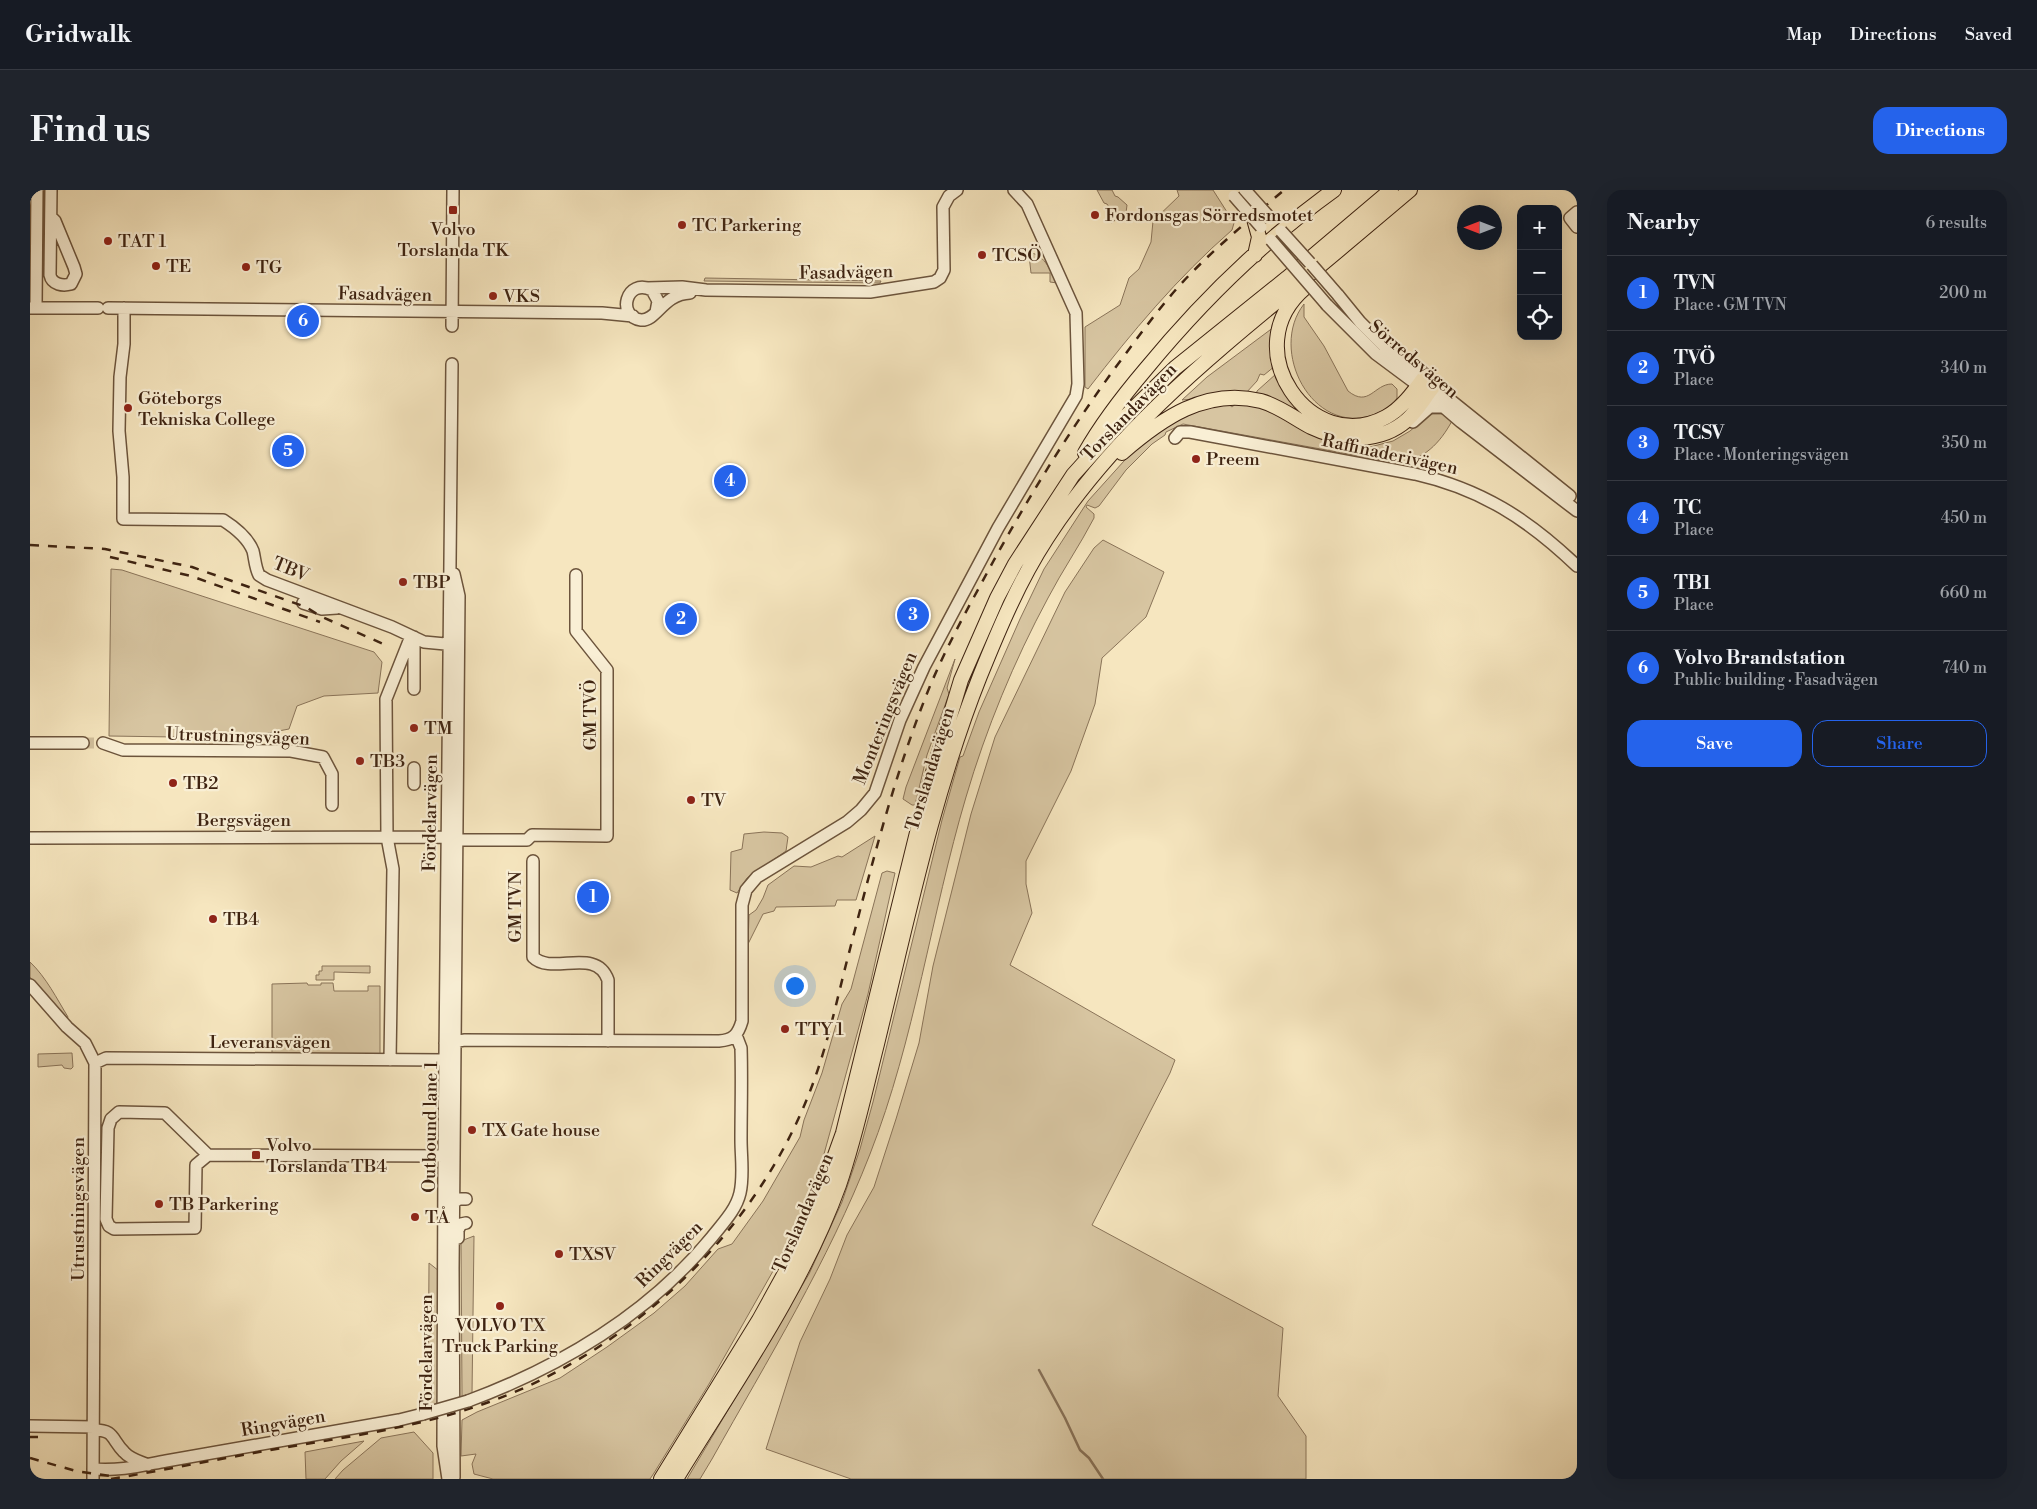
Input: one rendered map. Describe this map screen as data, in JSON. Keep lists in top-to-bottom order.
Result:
{
  "streets": {
    "main road": ["Torslandavägen"],
    "street": [
      "Fasadvägen",
      "Sörredsvägen",
      "Raffinaderivägen",
      "TBV",
      "GM TVÖ",
      "Monteringsvägen",
      "Utrustningsvägen",
      "Fördelarvägen",
      "Bergsvägen",
      "GM TVN",
      "Leveransvägen",
      "Outbound lane 1",
      "Ringvägen"
    ]
  },
  "crossings": [
    ["Fasadvägen", "TBV"],
    ["TBV", "Fördelarvägen"],
    ["GM TVÖ", "Bergsvägen"],
    ["Monteringsvägen", "Ringvägen"],
    ["Utrustningsvägen", "Leveransvägen"],
    ["Utrustningsvägen", "Ringvägen"],
    ["Fördelarvägen", "Bergsvägen"],
    ["Fördelarvägen", "Outbound lane 1"]
  ],
  "places": {
    "transit": ["Volvo Torslanda TK", "Volvo Torslanda TB4"],
    "other": [
      "Fordonsgas Sörredsmotet",
      "TC Parkering",
      "TAT 1",
      "TCSÖ",
      "TE",
      "TG",
      "VKS",
      "Göteborgs Tekniska College",
      "Preem",
      "TBP",
      "TM",
      "TB3",
      "TB2",
      "TV",
      "TB4",
      "TTY 1",
      "TX Gate house",
      "TB Parkering",
      "TÅ",
      "TXSV",
      "VOLVO TX Truck Parking"
    ]
  },
  "north": "left",
  "page": {
    "header": "Gridwalk",
    "nav": ["Map", "Directions", "Saved"],
    "buttons": [
      "Directions",
      ["Save", "Share"]
    ],
    "title": "Find us",
    "heading": ["Nearby", "6 results"],
    "map_buttons": ["+", "−"],
    "list": [
      {
        "mark": "1",
        "name": "TVN",
        "note": "Place · GM TVN",
        "value": "200 m"
      },
      {
        "mark": "2",
        "name": "TVÖ",
        "note": "Place",
        "value": "340 m"
      },
      {
        "mark": "3",
        "name": "TCSV",
        "note": "Place · Monteringsvägen",
        "value": "350 m"
      },
      {
        "mark": "4",
        "name": "TC",
        "note": "Place",
        "value": "450 m"
      },
      {
        "mark": "5",
        "name": "TB1",
        "note": "Place",
        "value": "660 m"
      },
      {
        "mark": "6",
        "name": "Volvo Brandstation",
        "note": "Public building · Fasadvägen",
        "value": "740 m"
      }
    ],
    "pins": [
      "6",
      "5",
      "4",
      "3",
      "2",
      "1"
    ]
  }
}
